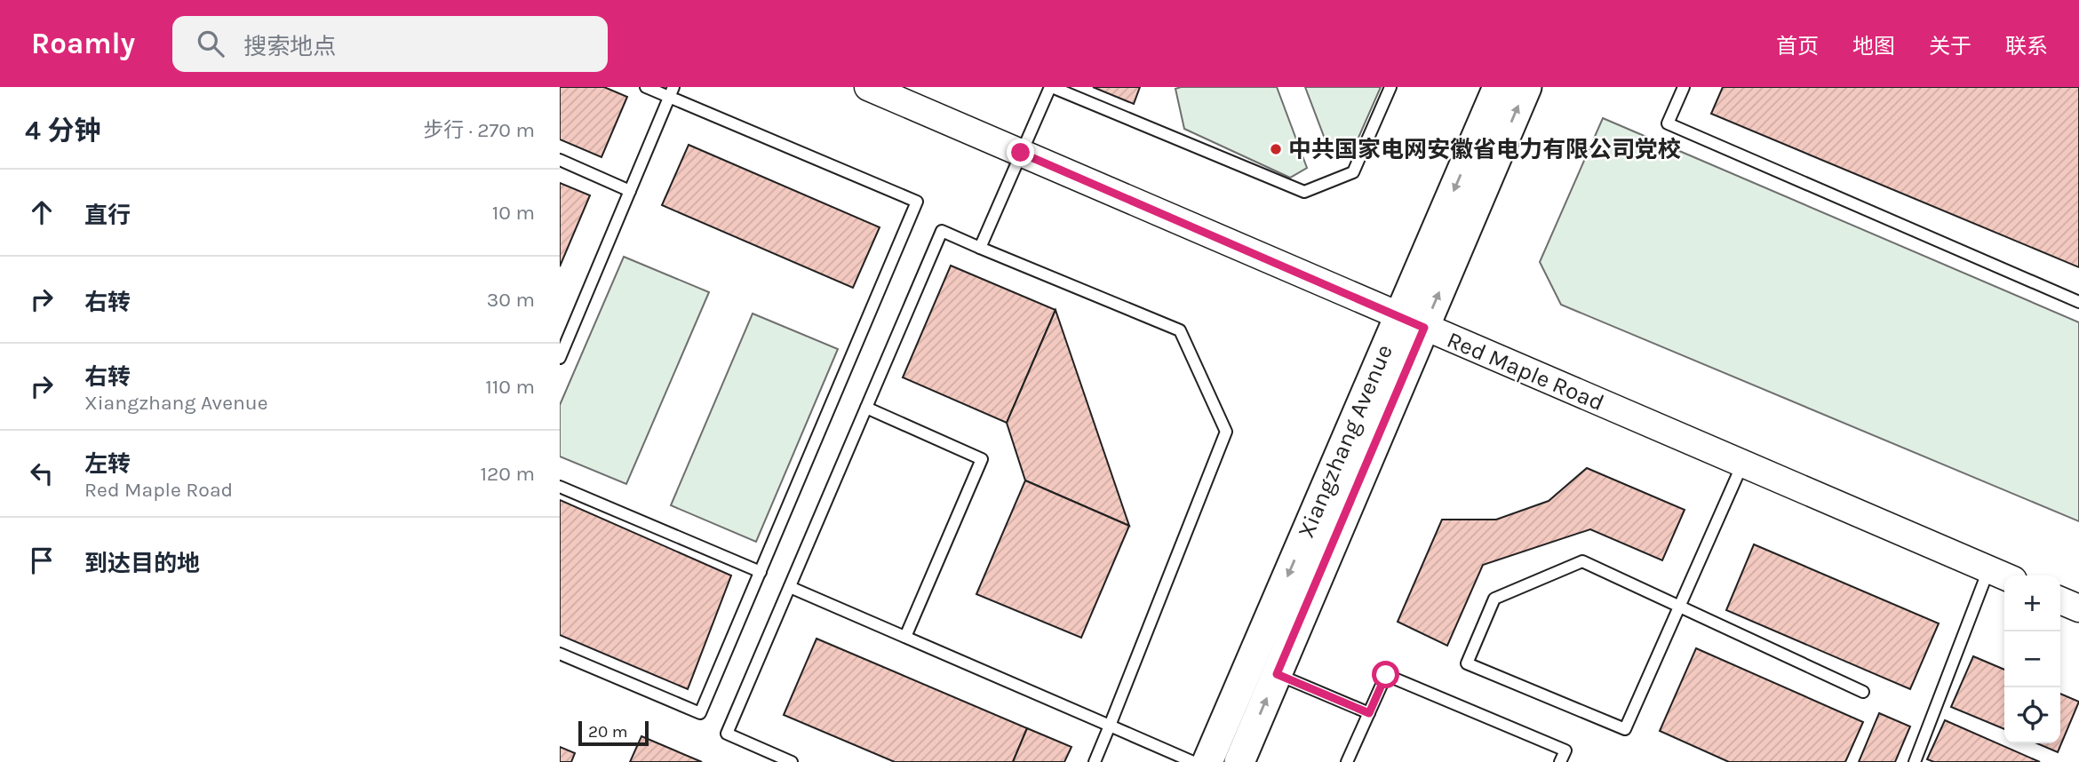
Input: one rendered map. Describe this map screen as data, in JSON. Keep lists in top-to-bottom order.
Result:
{
  "streets": {
    "main road": ["Xiangzhang Avenue"],
    "street": ["Red Maple Road"]
  },
  "crossings": [
    ["Red Maple Road", "Xiangzhang Avenue"]
  ],
  "places": ["中共国家电网安徽省电力有限公司党校"],
  "scale_bar": "20 m",
  "page": {
    "header": "Roamly",
    "search": "搜索地点",
    "nav": [
      "首页",
      "地图",
      "关于",
      "联系"
    ],
    "heading": ["4 分钟", "步行 · 270 m"],
    "list": [
      ["直行", "10 m"],
      ["右转", "30 m"],
      ["右转", "Xiangzhang Avenue", "110 m"],
      ["左转", "Red Maple Road", "120 m"],
      "到达目的地"
    ],
    "map_buttons": ["+", "−"],
    "scale": "20 m"
  }
}
